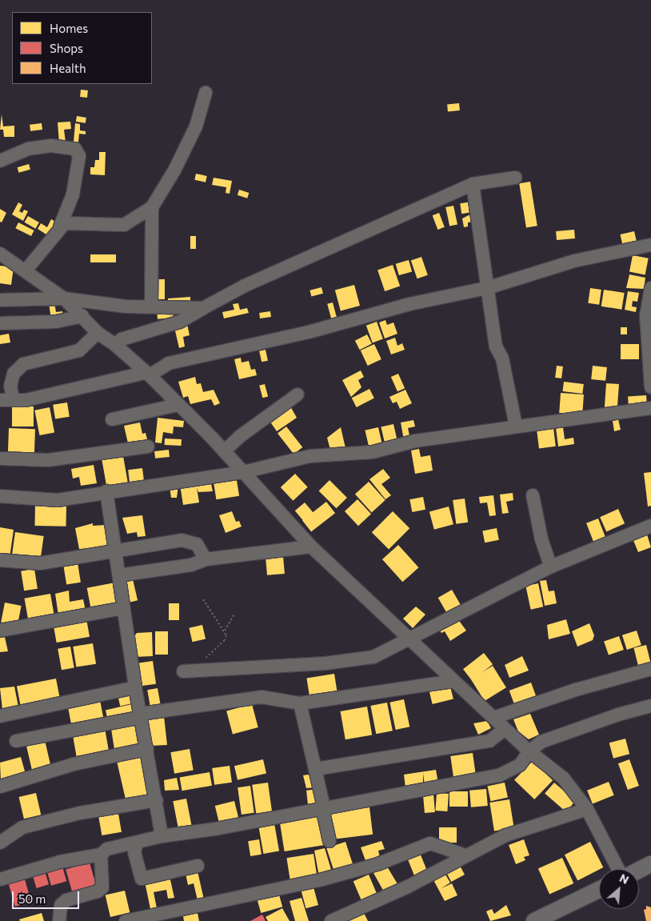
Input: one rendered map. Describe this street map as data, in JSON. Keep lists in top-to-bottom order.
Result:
{
  "legend": ["Homes", "Shops", "Health"],
  "scale_bar": "50 m",
  "north": "top right"
}
